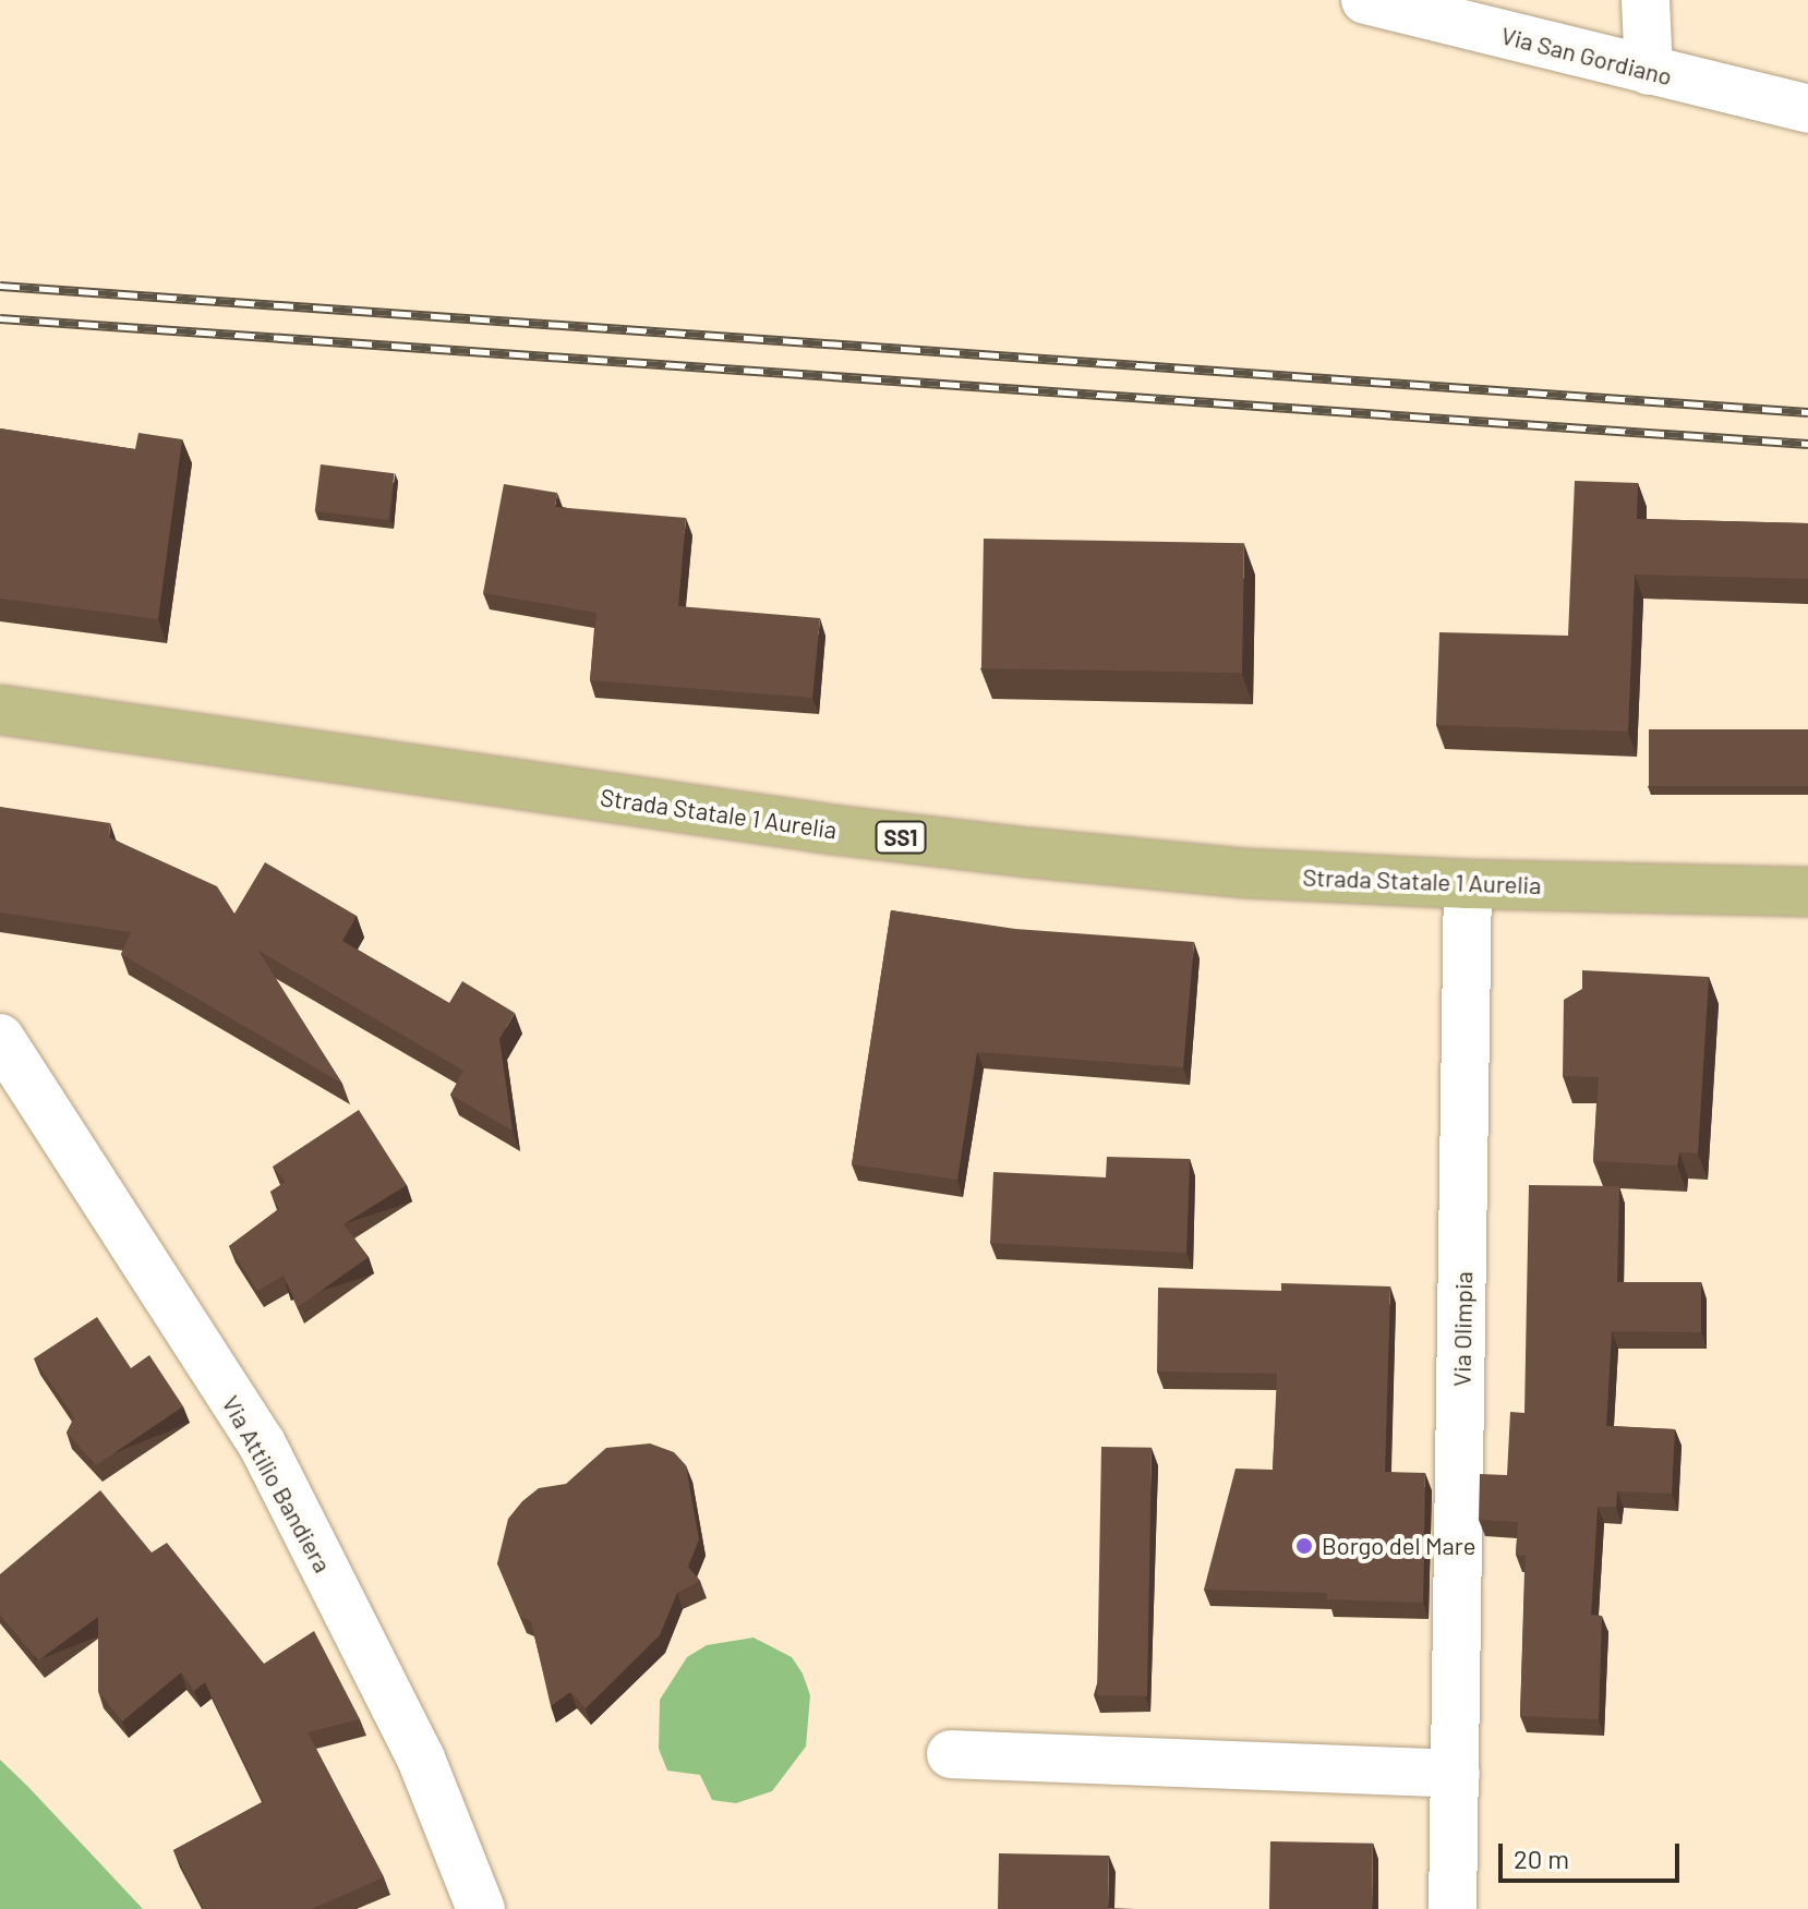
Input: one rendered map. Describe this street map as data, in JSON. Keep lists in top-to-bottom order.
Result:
{
  "streets": {
    "main road": ["Strada Statale 1 Aurelia", "SS1"],
    "street": ["Via San Gordiano", "Via Olimpia", "Via Attilio Bandiera"]
  },
  "crossings": [
    ["Strada Statale 1 Aurelia", "Via Olimpia"]
  ],
  "places": ["Borgo del Mare"],
  "scale_bar": "20 m"
}
